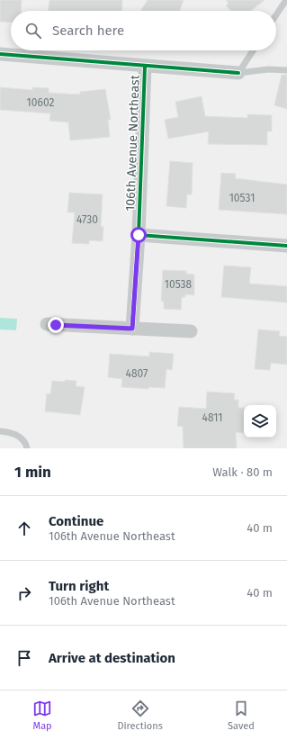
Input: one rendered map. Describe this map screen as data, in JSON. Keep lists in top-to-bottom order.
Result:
{
  "streets": {
    "street": ["106th Avenue Northeast"]
  },
  "house_numbers": [
    "10602",
    "10531",
    "4730",
    "10538",
    "4807",
    "4811"
  ],
  "page": {
    "search": "Search here",
    "heading": ["1 min", "Walk · 80 m"],
    "list": [
      ["Continue", "106th Avenue Northeast", "40 m"],
      ["Turn right", "106th Avenue Northeast", "40 m"],
      "Arrive at destination"
    ],
    "nav": ["Map", "Directions", "Saved"]
  }
}
